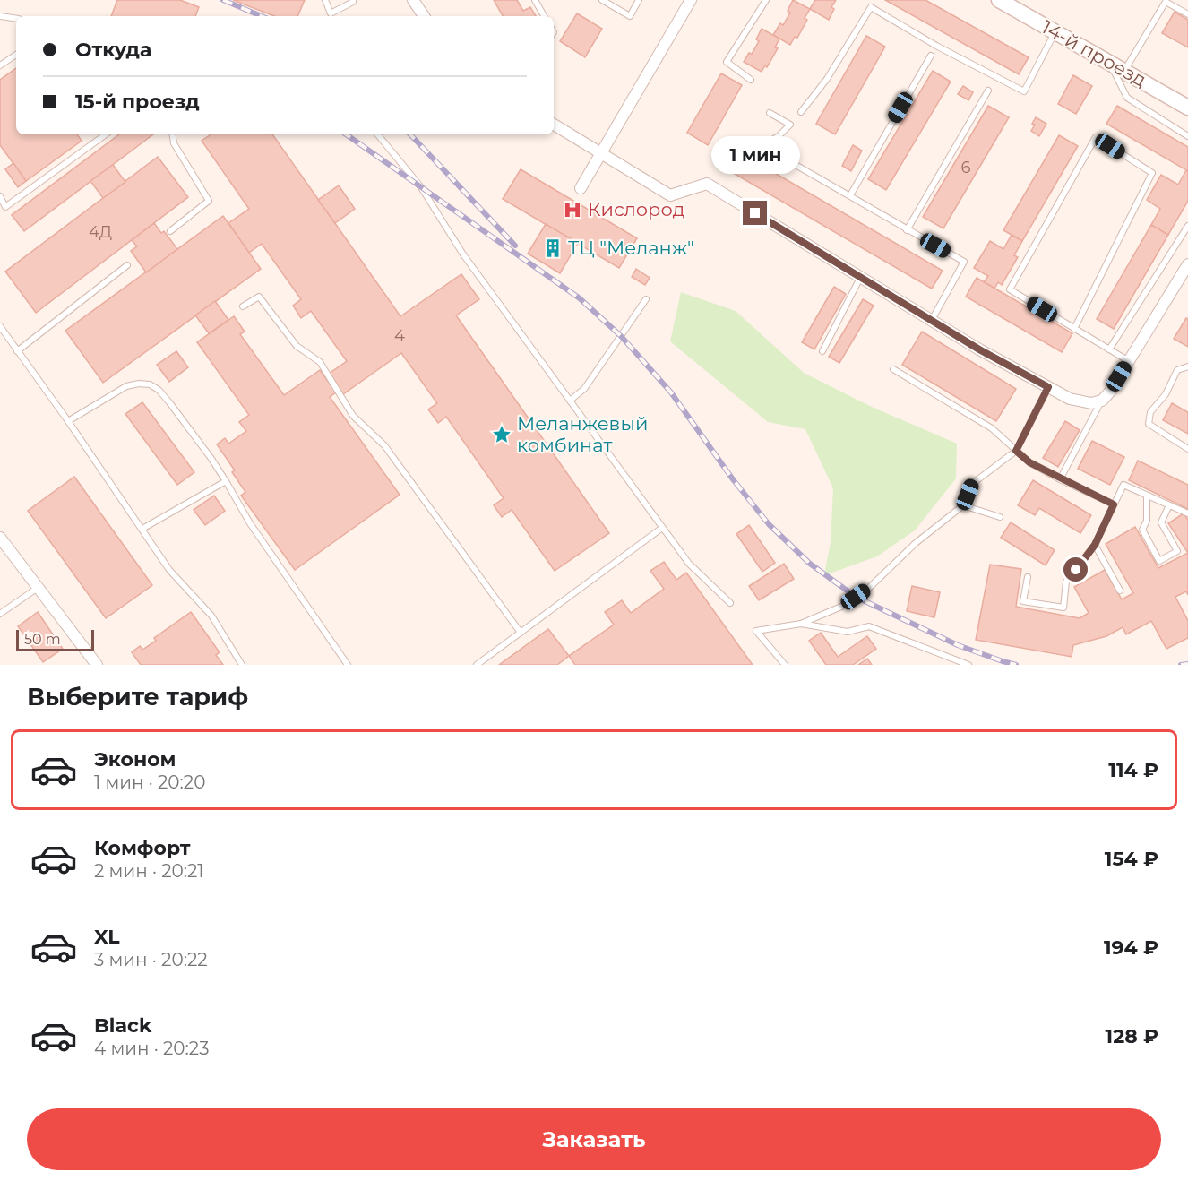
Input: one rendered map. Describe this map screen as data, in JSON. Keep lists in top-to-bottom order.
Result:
{
  "streets": {
    "main road": ["14-й проезд"]
  },
  "places": {
    "hospital": ["Кислород"],
    "building": ["ТЦ \"Меланж\""],
    "place": ["Меланжевый комбинат"]
  },
  "house_numbers": ["6", "4Д", "4"],
  "scale_bar": "50 m",
  "page": {
    "banner": ["Откуда", "15-й проезд"],
    "bubble": "1 мин",
    "scale": "50 m",
    "heading": "Выберите тариф",
    "list": [
      {
        "name": "Эконом",
        "note": "1 мин · 20:20",
        "value": "114 ₽"
      },
      {
        "name": "Комфорт",
        "note": "2 мин · 20:21",
        "value": "154 ₽"
      },
      {
        "name": "XL",
        "note": "3 мин · 20:22",
        "value": "194 ₽"
      },
      {
        "name": "Black",
        "note": "4 мин · 20:23",
        "value": "128 ₽"
      }
    ],
    "buttons": "Заказать"
  }
}
